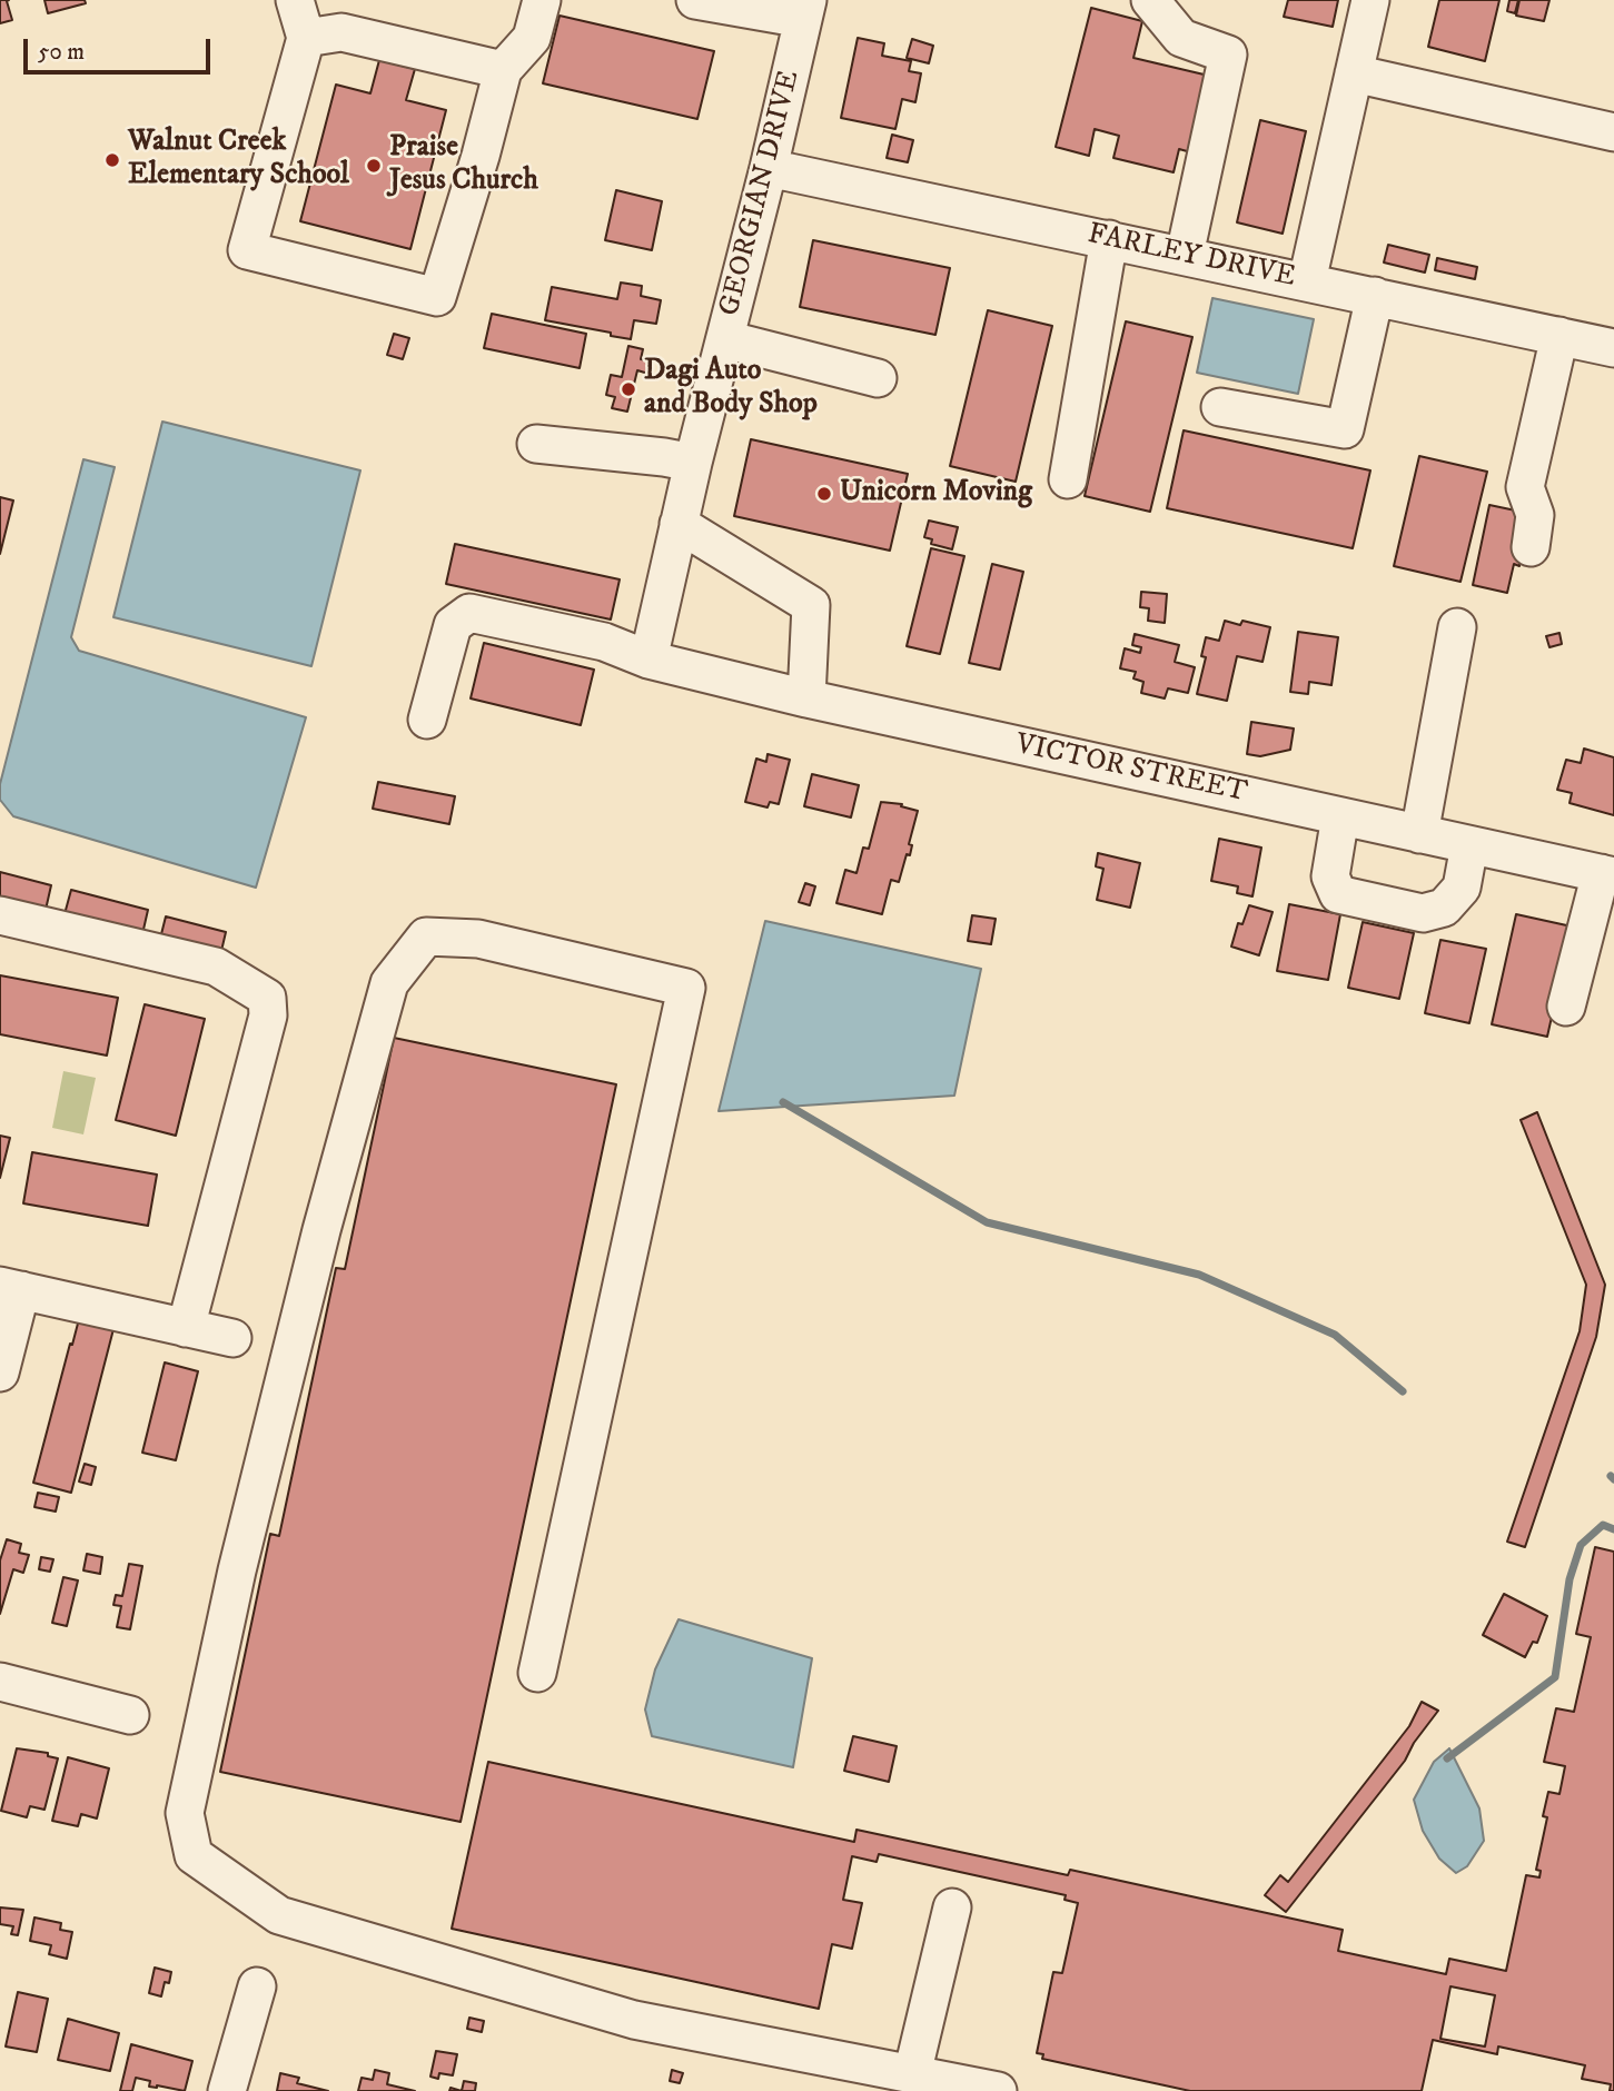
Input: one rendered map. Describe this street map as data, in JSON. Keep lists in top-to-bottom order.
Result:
{
  "streets": {
    "street": ["GEORGIAN DRIVE", "FARLEY DRIVE", "VICTOR STREET"]
  },
  "crossings": [
    ["GEORGIAN DRIVE", "FARLEY DRIVE"],
    ["GEORGIAN DRIVE", "VICTOR STREET"]
  ],
  "places": [
    "Walnut Creek Elementary School",
    "Praise Jesus Church",
    "Dagi Auto and Body Shop",
    "Unicorn Moving"
  ],
  "scale_bar": "50 m"
}
